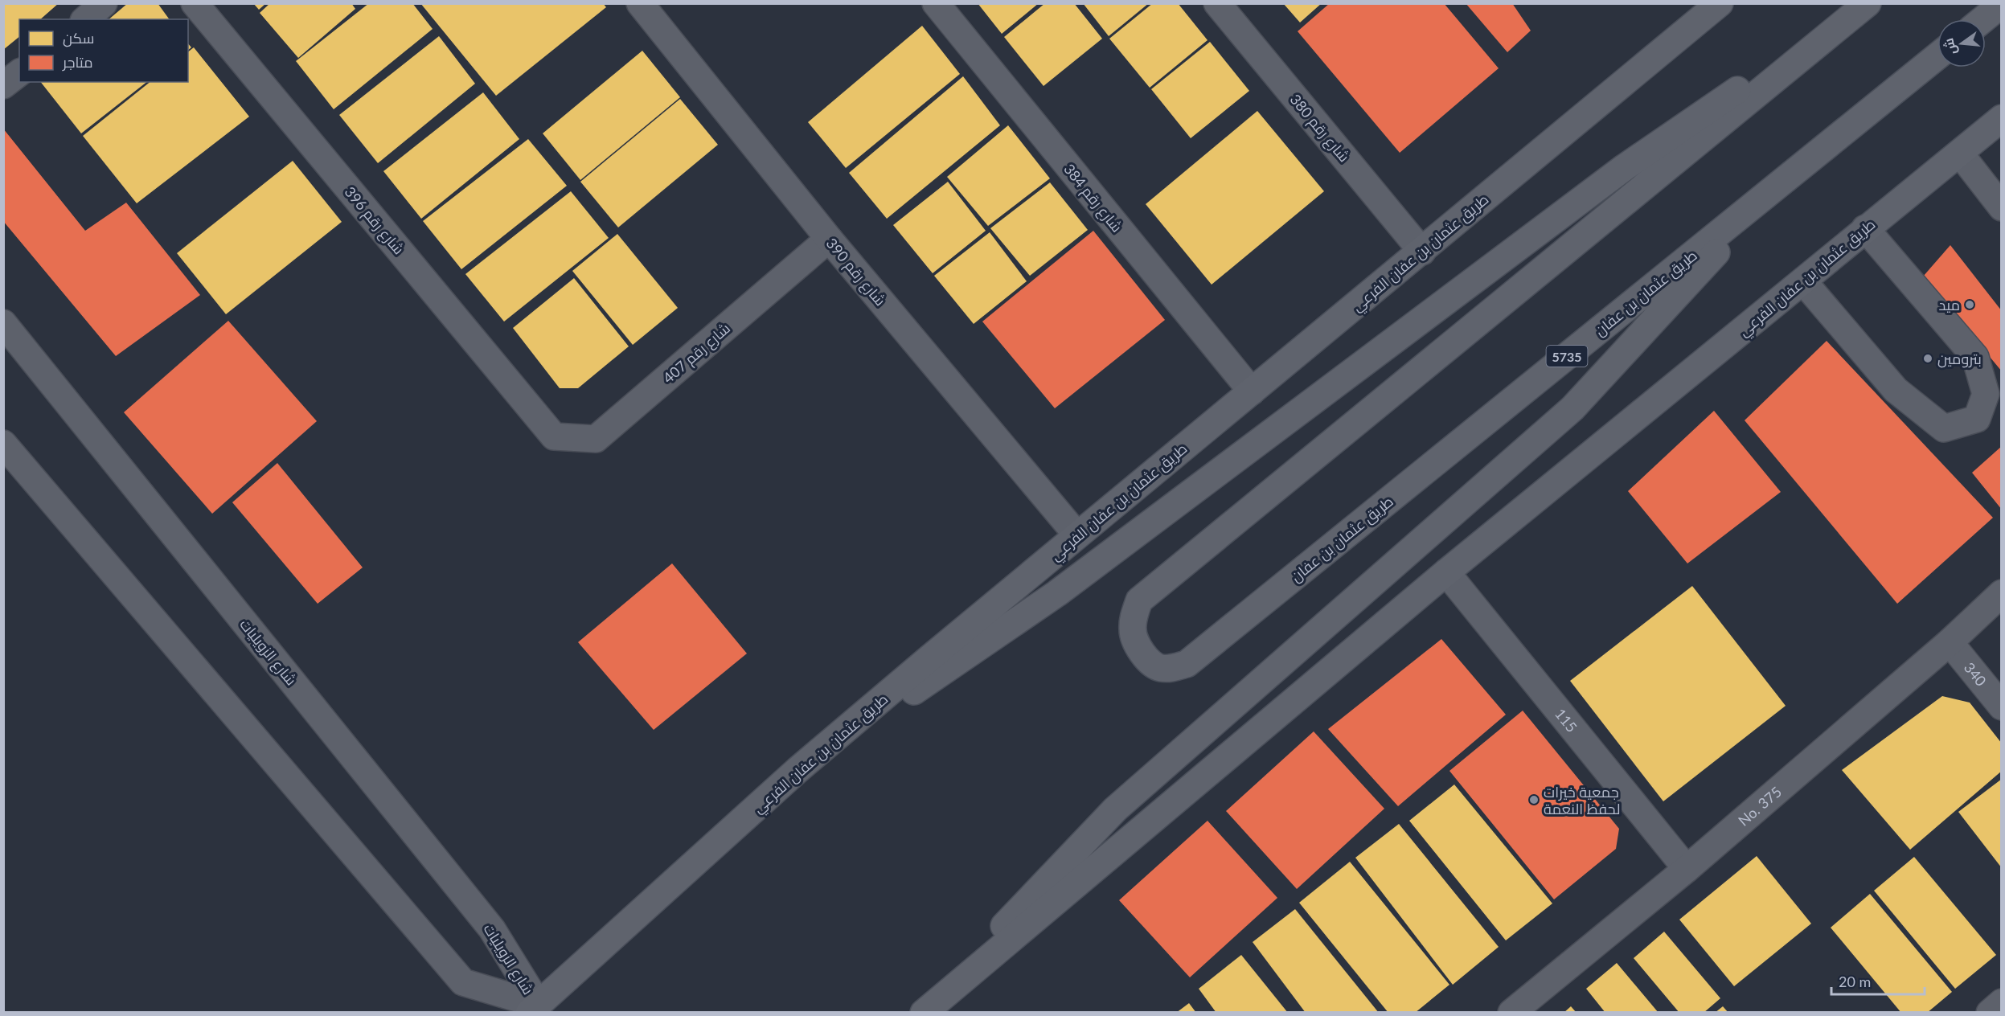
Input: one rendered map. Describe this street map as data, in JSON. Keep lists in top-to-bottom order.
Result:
{
  "streets": {
    "main road": ["طريق عثمان بن عفان الفرعي", "طريق عثمان بن عفان", "5735"],
    "street": [
      "شارع رقم 380",
      "شارع رقم 384",
      "شارع رقم 396",
      "شارع رقم 390",
      "شارع رقم 407",
      "شارع الزويليات",
      "340",
      "115",
      "No. 375"
    ]
  },
  "crossings": [
    ["شارع رقم 380", "طريق عثمان بن عفان الفرعي"],
    ["شارع رقم 384", "طريق عثمان بن عفان الفرعي"],
    ["شارع رقم 396", "شارع رقم 407"],
    ["طريق عثمان بن عفان الفرعي", "شارع رقم 390"],
    ["طريق عثمان بن عفان الفرعي", "شارع الزويليات"],
    ["طريق عثمان بن عفان الفرعي", "115"],
    ["شارع رقم 390", "شارع رقم 407"],
    ["340", "No. 375"],
    ["115", "No. 375"]
  ],
  "places": ["ميد", "بترومين", "جمعية خيرات لحفظ النعمة"],
  "legend": ["سكن", "متاجر"],
  "scale_bar": "20 m",
  "north": "left"
}
